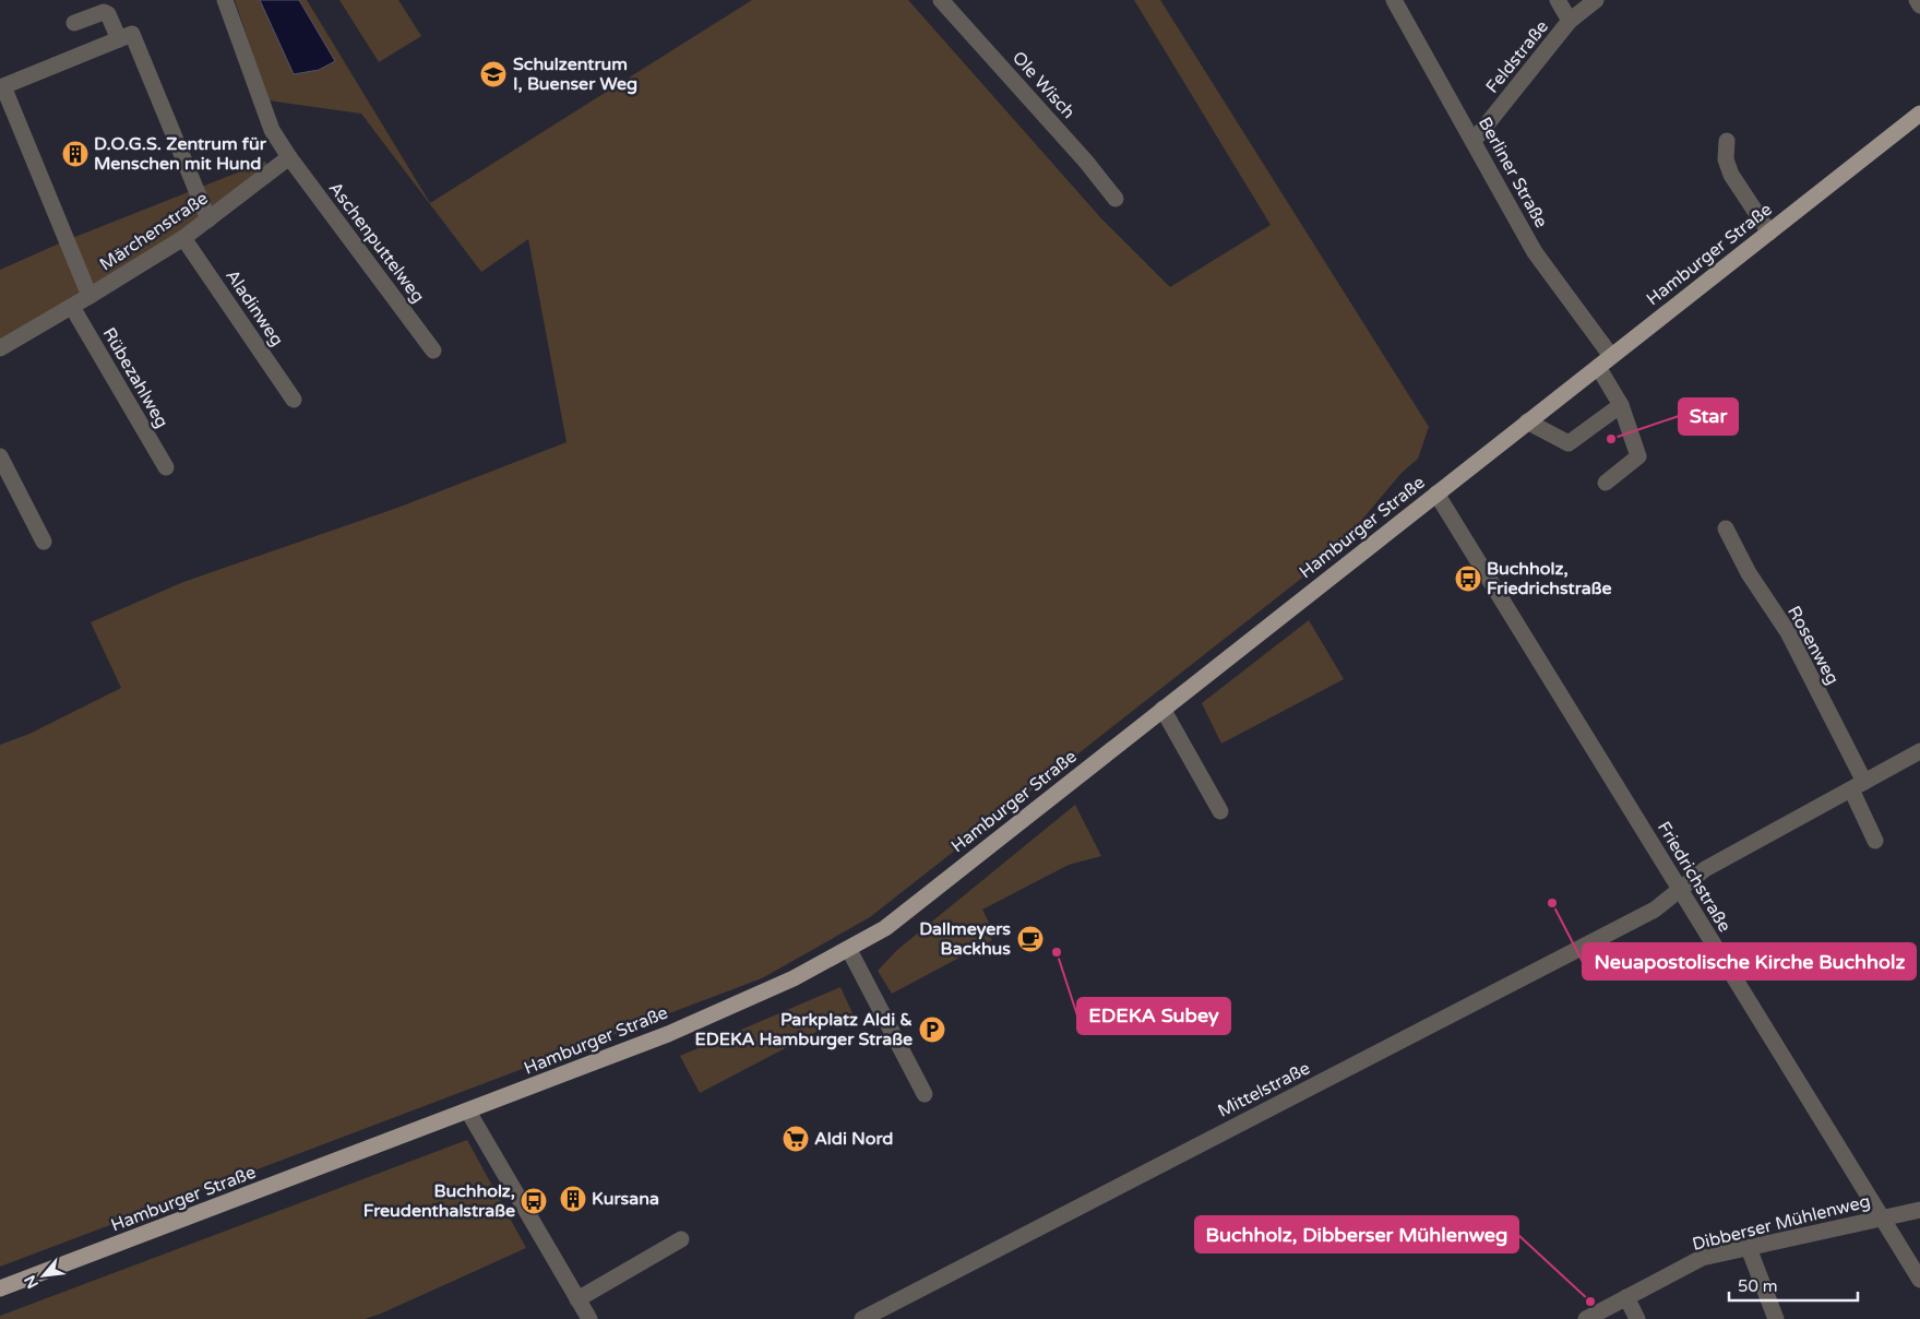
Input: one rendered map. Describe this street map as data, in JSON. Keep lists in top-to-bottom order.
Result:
{
  "streets": {
    "main road": ["Hamburger Straße"],
    "street": [
      "Feldstraße",
      "Ole Wisch",
      "Berliner Straße",
      "Märchenstraße",
      "Aschenputtelweg",
      "Aladinweg",
      "Rübezahlweg",
      "Rosenweg",
      "Friedrichstraße",
      "Mittelstraße",
      "Dibberser Mühlenweg"
    ]
  },
  "crossings": [
    ["Feldstraße", "Berliner Straße"],
    ["Berliner Straße", "Hamburger Straße"],
    ["Märchenstraße", "Aschenputtelweg"],
    ["Märchenstraße", "Aladinweg"],
    ["Märchenstraße", "Rübezahlweg"],
    ["Hamburger Straße", "Friedrichstraße"],
    ["Rosenweg", "Mittelstraße"],
    ["Friedrichstraße", "Mittelstraße"],
    ["Friedrichstraße", "Dibberser Mühlenweg"]
  ],
  "places": {
    "school or university": ["Schulzentrum I, Buenser Weg"],
    "building": ["D.O.G.S. Zentrum für Menschen mit Hund", "Kursana"],
    "other": [
      "Star",
      "Neuapostolische Kirche Buchholz",
      "EDEKA Subey",
      "Buchholz, Dibberser Mühlenweg"
    ],
    "bus stop": ["Buchholz, Friedrichstraße", "Buchholz, Freudenthalstraße"],
    "cafe": ["Dallmeyers Backhus"],
    "parking": ["Parkplatz Aldi & EDEKA Hamburger Straße"],
    "supermarket": ["Aldi Nord"]
  },
  "scale_bar": "50 m",
  "north": "bottom left"
}
